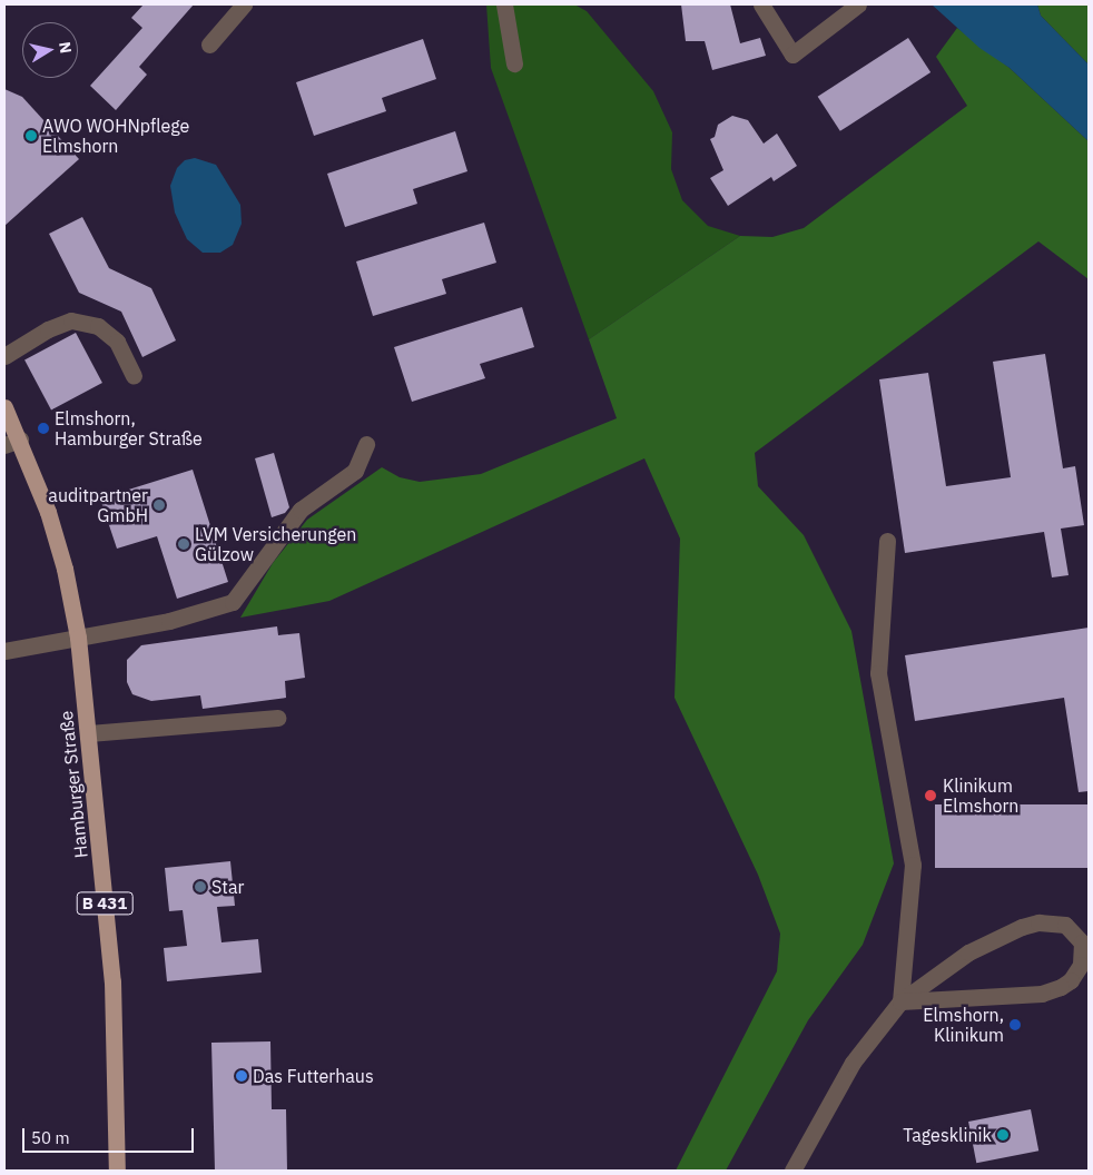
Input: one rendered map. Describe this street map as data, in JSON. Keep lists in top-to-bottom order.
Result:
{
  "streets": {
    "main road": ["Hamburger Straße", "B 431"]
  },
  "places": [
    "AWO WOHNpflege Elmshorn",
    "Elmshorn, Hamburger Straße",
    "auditpartner GmbH",
    "LVM Versicherungen Gülzow",
    "Klinikum Elmshorn",
    "Star",
    "Elmshorn, Klinikum",
    "Das Futterhaus",
    "Tagesklinik"
  ],
  "scale_bar": "50 m",
  "north": "right"
}
